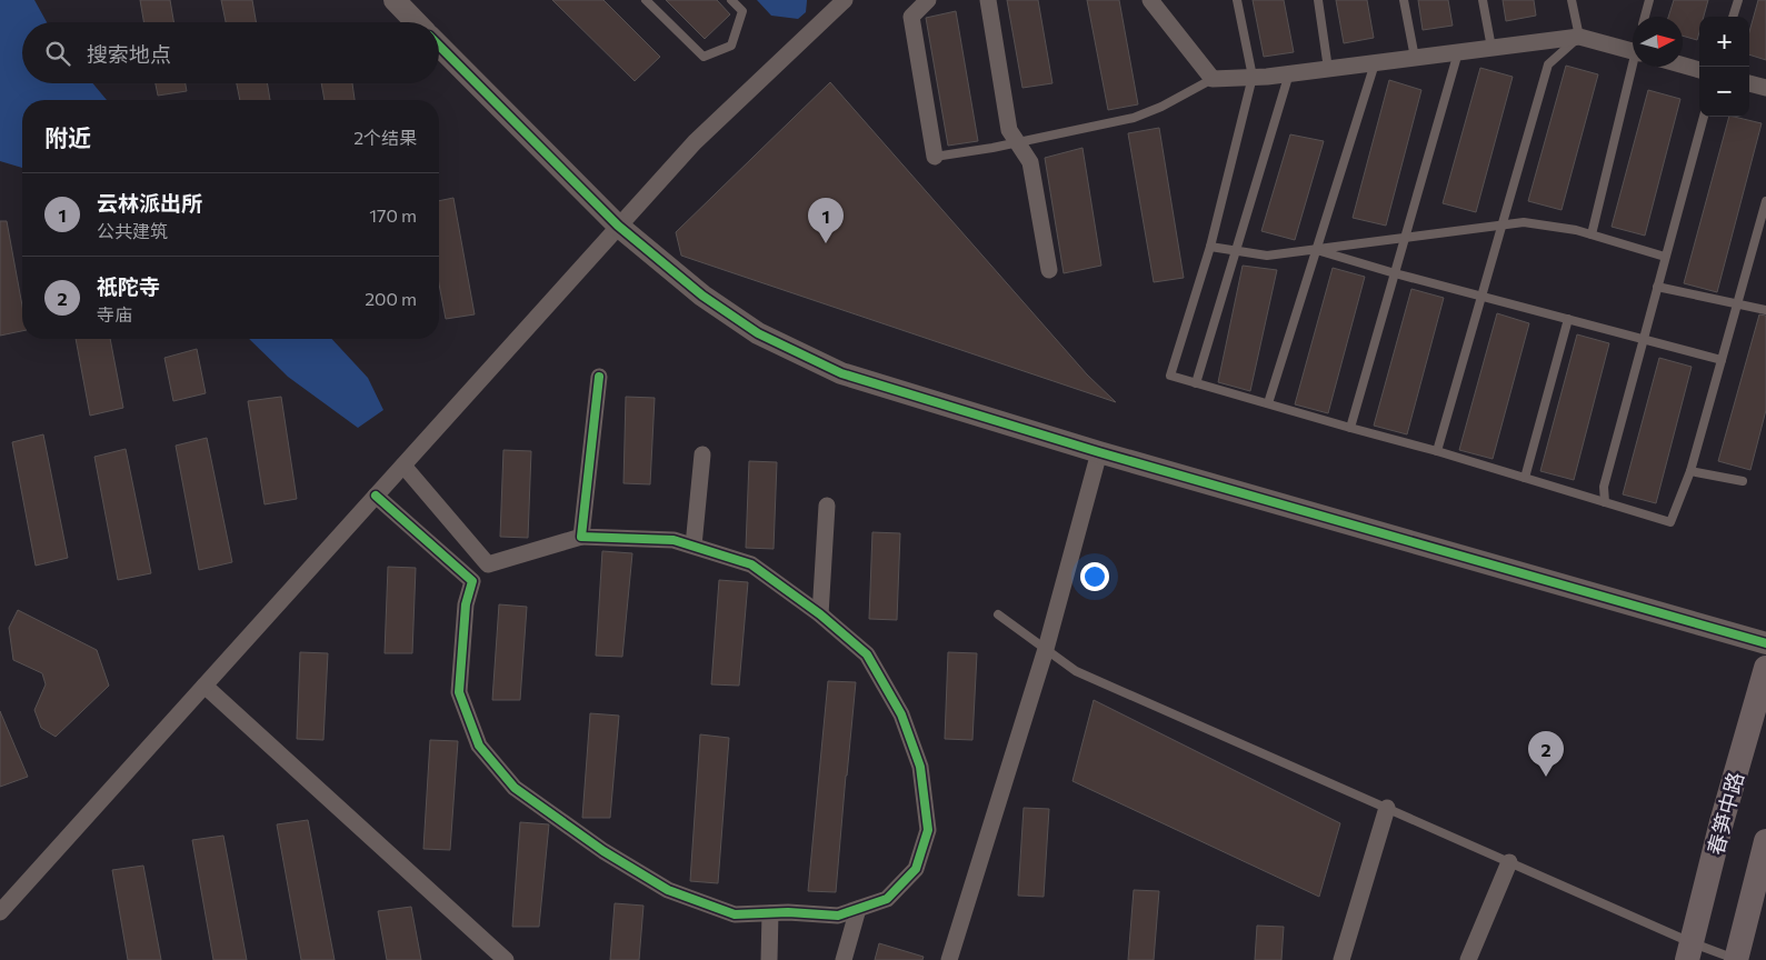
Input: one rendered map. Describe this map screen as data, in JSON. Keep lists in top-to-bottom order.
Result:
{
  "streets": {
    "main road": ["春笋中路"]
  },
  "north": "right",
  "page": {
    "map_buttons": ["+", "−"],
    "search": "搜索地点",
    "heading": ["附近", "2个结果"],
    "list": [
      {
        "mark": "1",
        "name": "云林派出所",
        "note": "公共建筑",
        "value": "170 m"
      },
      {
        "mark": "2",
        "name": "祇陀寺",
        "note": "寺庙",
        "value": "200 m"
      }
    ],
    "pins": ["1", "2"]
  }
}
